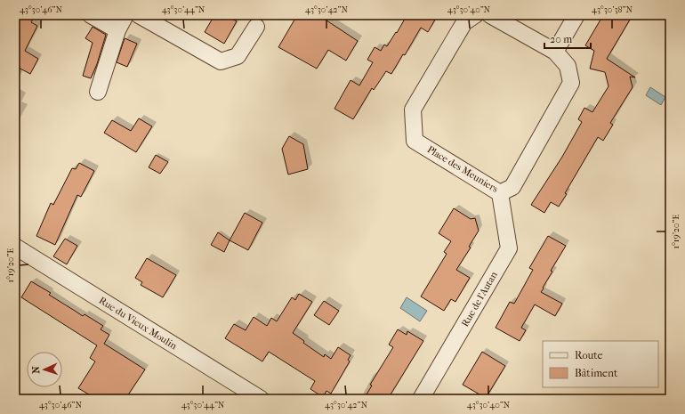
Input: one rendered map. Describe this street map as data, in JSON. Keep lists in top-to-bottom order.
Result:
{
  "streets": {
    "street": ["Place des Meuniers", "Rue de l'Autan", "Rue du Vieux Moulin"]
  },
  "crossings": [
    ["Place des Meuniers", "Rue de l'Autan"]
  ],
  "legend": ["Route", "Bâtiment"],
  "scale_bar": "20 m",
  "north": "left",
  "coordinates": [
    "43°30'46\"N",
    "43°30'44\"N",
    "43°30'42\"N",
    "43°30'40\"N",
    "43°30'38\"N",
    "1°19'20\"E"
  ]
}
